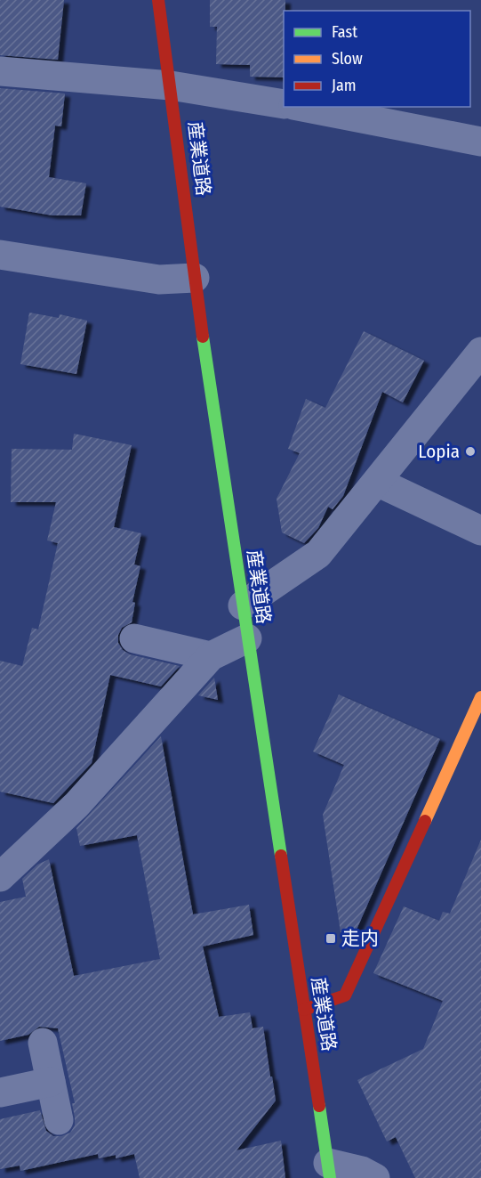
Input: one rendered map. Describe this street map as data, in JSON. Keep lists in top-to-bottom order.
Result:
{
  "streets": {
    "main road": ["産業道路"]
  },
  "places": {
    "other": ["Lopia"],
    "transit": ["走内"]
  },
  "legend": ["Fast", "Slow", "Jam"]
}
